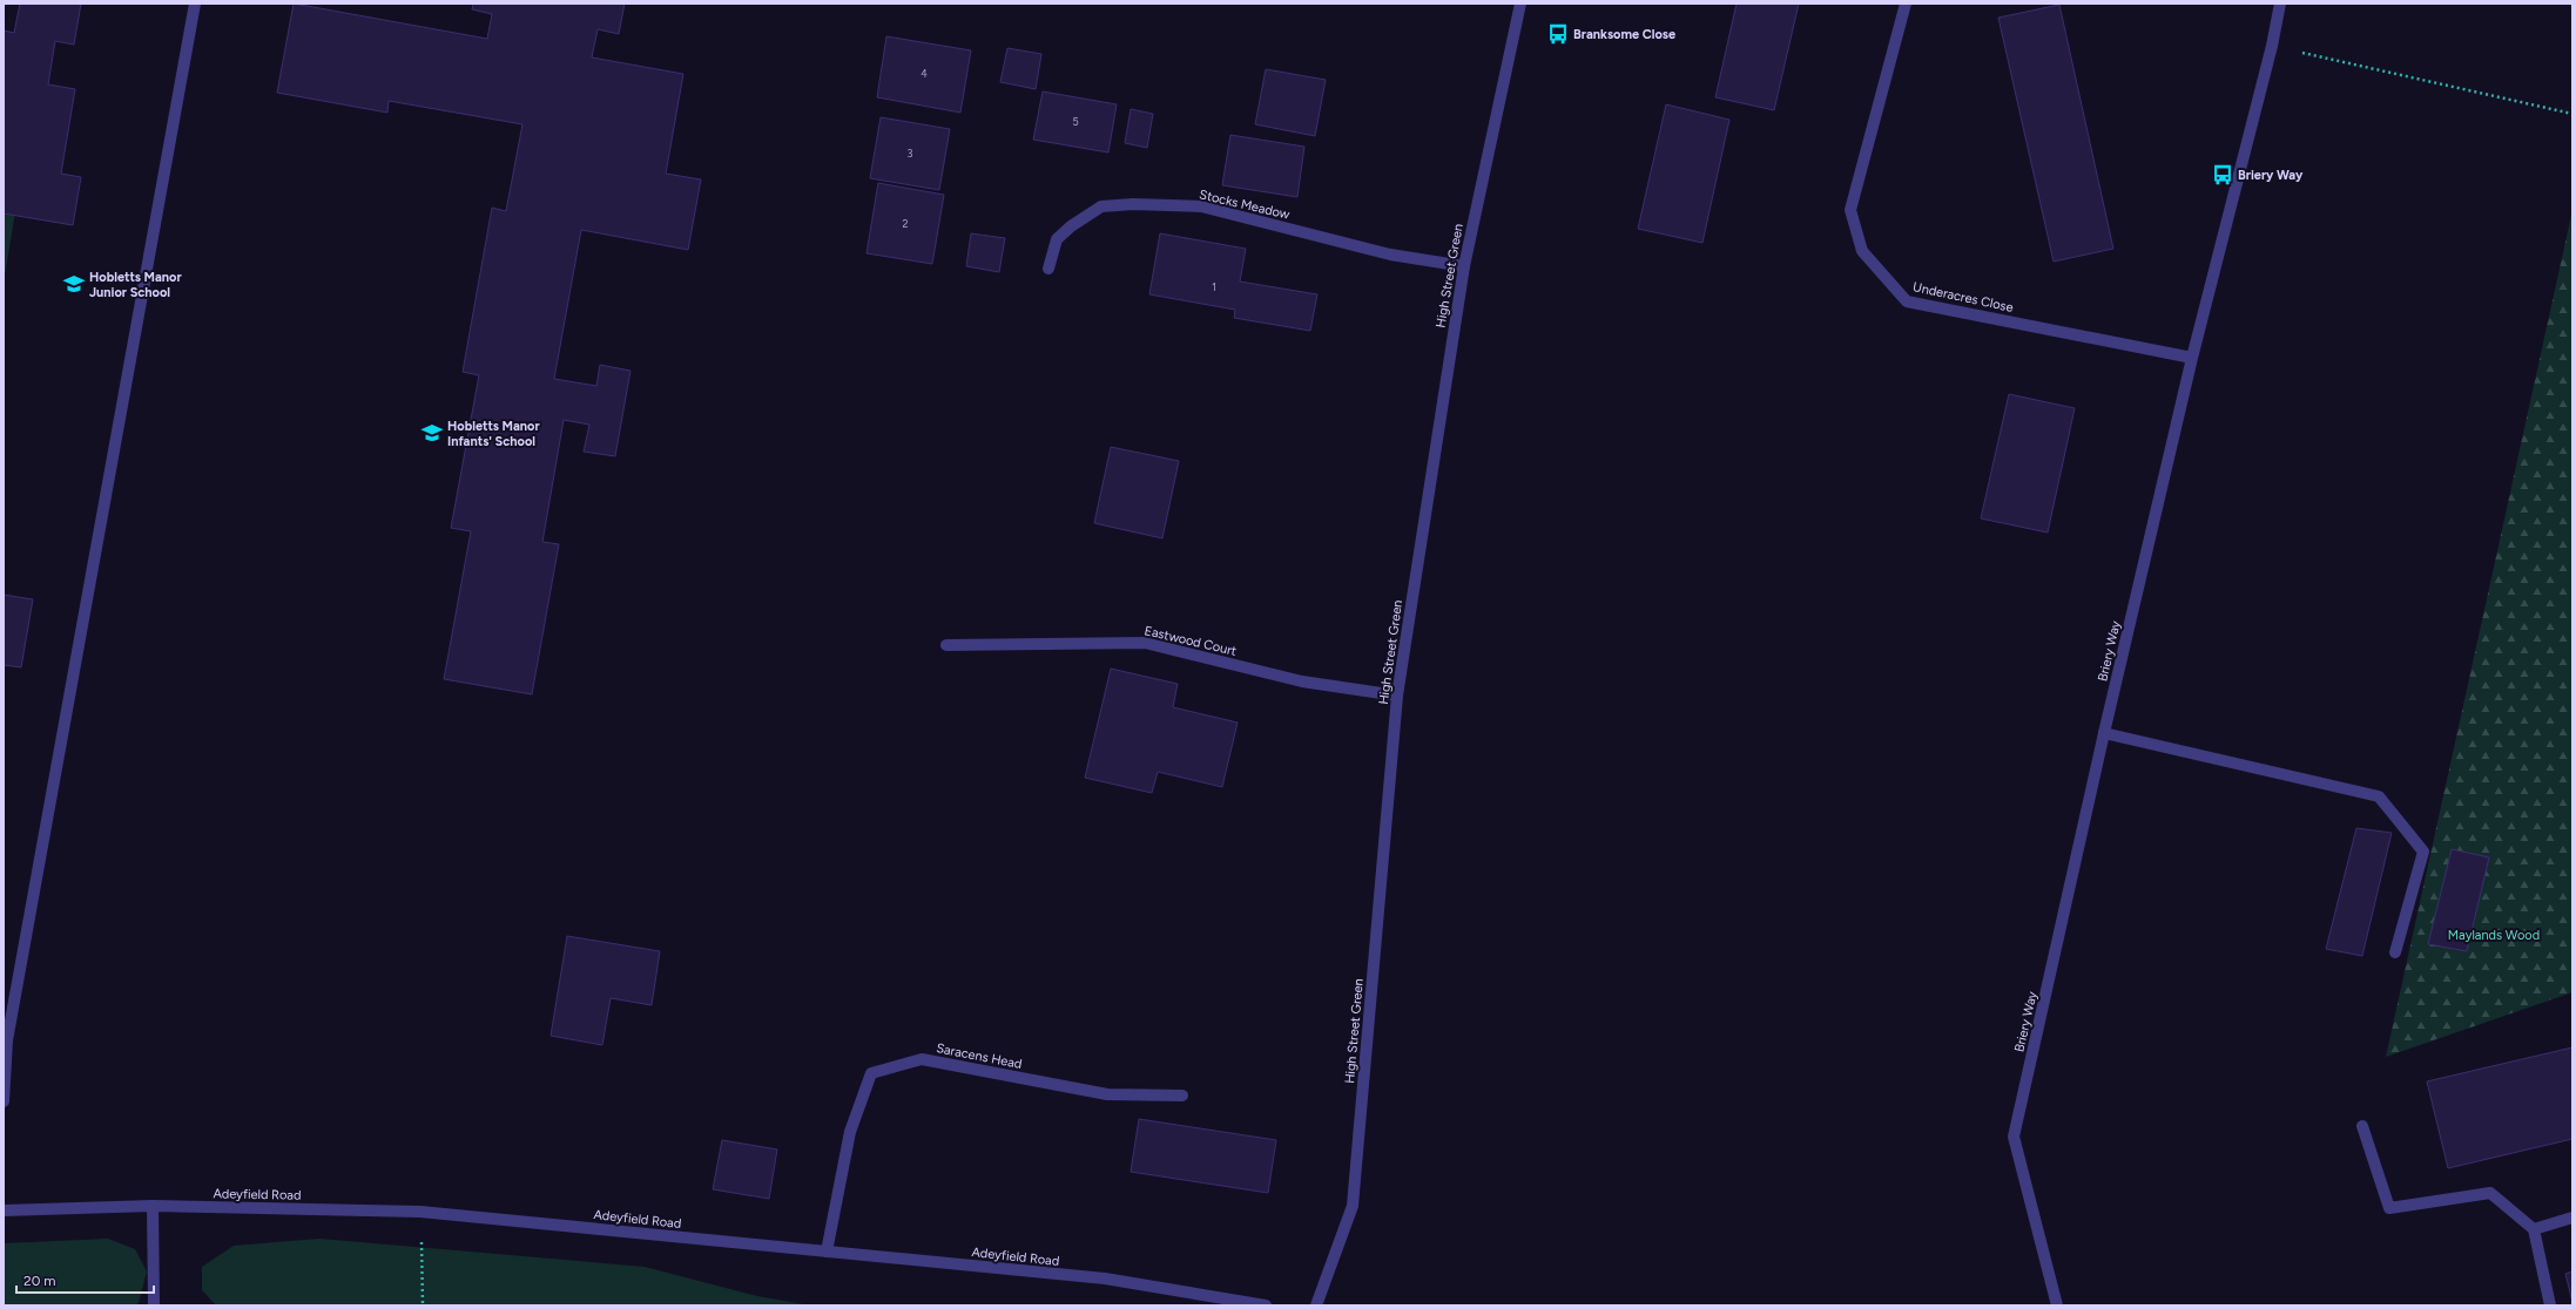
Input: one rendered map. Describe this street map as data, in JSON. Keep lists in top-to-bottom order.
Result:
{
  "streets": {
    "street": [
      "Stocks Meadow",
      "High Street Green",
      "Underacres Close",
      "Eastwood Court",
      "Briery Way",
      "Saracens Head",
      "Adeyfield Road"
    ]
  },
  "crossings": [
    ["Stocks Meadow", "High Street Green"],
    ["High Street Green", "Eastwood Court"],
    ["Underacres Close", "Briery Way"],
    ["Saracens Head", "Adeyfield Road"]
  ],
  "parks": ["Maylands Wood"],
  "places": {
    "bus stop": ["Branksome Close", "Briery Way"],
    "school or university": ["Hobletts Manor Junior School", "Hobletts Manor Infants' School"]
  },
  "house_numbers": [
    "4",
    "5",
    "3",
    "2",
    "1"
  ],
  "scale_bar": "20 m"
}
